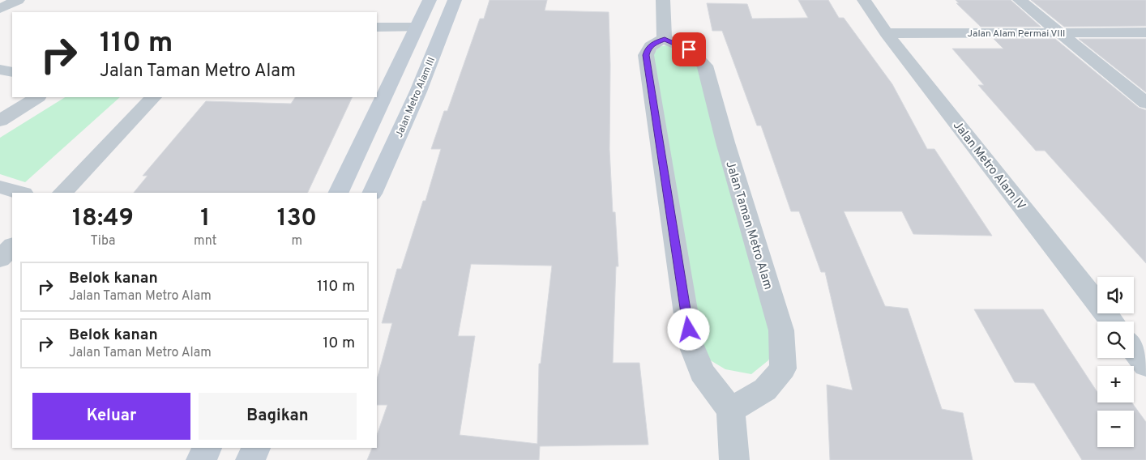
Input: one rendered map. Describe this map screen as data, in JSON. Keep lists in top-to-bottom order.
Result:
{
  "streets": {
    "street": [
      "Jalan Alam Permai VIII",
      "Jalan Metro Alam III",
      "Jalan Metro Alam IV",
      "Jalan Taman Metro Alam"
    ]
  },
  "crossings": [
    ["Jalan Alam Permai VIII", "Jalan Metro Alam IV"]
  ],
  "page": {
    "turn": ["110 m", "Jalan Taman Metro Alam"],
    "eta": [
      "18:49",
      "Tiba",
      "1",
      "mnt",
      "130",
      "m"
    ],
    "list": [
      {
        "name": "Belok kanan",
        "note": "Jalan Taman Metro Alam",
        "value": "110 m"
      },
      {
        "name": "Belok kanan",
        "note": "Jalan Taman Metro Alam",
        "value": "10 m"
      }
    ],
    "map_buttons": ["+", "−"],
    "buttons": ["Keluar", "Bagikan"]
  }
}
